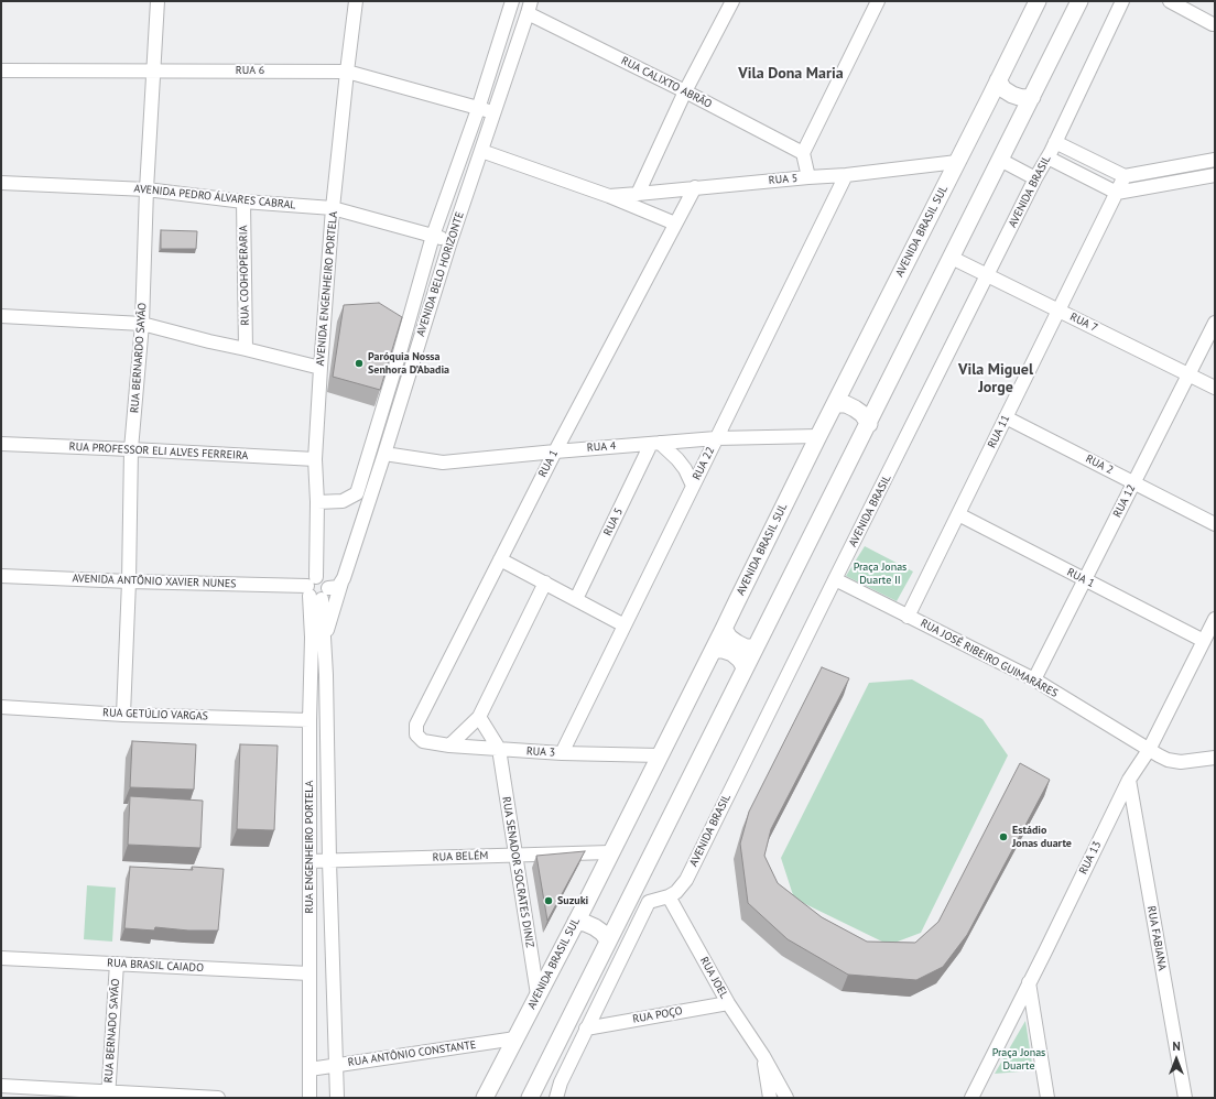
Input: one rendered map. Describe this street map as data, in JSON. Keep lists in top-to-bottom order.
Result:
{
  "streets": {
    "main road": ["AVENIDA BRASIL SUL"],
    "street": [
      "RUA 6",
      "RUA CALIXTO ABRÃO",
      "RUA 5",
      "AVENIDA BRASIL",
      "AVENIDA PEDRO ÁLVARES CABRAL",
      "AVENIDA BELO HORIZONTE",
      "RUA COOHOPERARIA",
      "AVENIDA ENGENHEIRO PORTELA",
      "RUA 7",
      "RUA BERNARDO SAYÃO",
      "RUA 11",
      "RUA 4",
      "RUA PROFESSOR ELI ALVES FERREIRA",
      "RUA 1",
      "RUA 22",
      "RUA 2",
      "RUA 12",
      "AVENIDA ANTÔNIO XAVIER NUNES",
      "RUA JOSÉ RIBEIRO GUIMARÃRES",
      "RUA GETÚLIO VARGAS",
      "RUA 3",
      "RUA ENGENHEIRO PORTELA",
      "RUA BELÉM",
      "RUA 13",
      "RUA SENADOR SOCRATES DINIZ",
      "RUA FABIANA",
      "RUA BRASIL CAIADO",
      "RUA JOEL",
      "RUA POÇO",
      "RUA BERNADO SAYÃO",
      "RUA ANTÔNIO CONSTANTE"
    ]
  },
  "crossings": [
    ["RUA 6", "AVENIDA BELO HORIZONTE"],
    ["RUA 6", "AVENIDA ENGENHEIRO PORTELA"],
    ["RUA 6", "RUA BERNARDO SAYÃO"],
    ["RUA CALIXTO ABRÃO", "AVENIDA BELO HORIZONTE"],
    ["RUA 5", "AVENIDA BRASIL SUL"],
    ["RUA 5", "AVENIDA BELO HORIZONTE"],
    ["RUA 5", "RUA 4"],
    ["RUA 5", "RUA 1"],
    ["RUA 5", "RUA 22"],
    ["AVENIDA BRASIL", "RUA 7"],
    ["AVENIDA BRASIL", "RUA JOSÉ RIBEIRO GUIMARÃRES"],
    ["AVENIDA BRASIL", "RUA JOEL"],
    ["AVENIDA PEDRO ÁLVARES CABRAL", "AVENIDA BELO HORIZONTE"],
    ["AVENIDA PEDRO ÁLVARES CABRAL", "RUA COOHOPERARIA"],
    ["AVENIDA PEDRO ÁLVARES CABRAL", "AVENIDA ENGENHEIRO PORTELA"],
    ["AVENIDA PEDRO ÁLVARES CABRAL", "RUA BERNARDO SAYÃO"],
    ["AVENIDA BRASIL SUL", "RUA 4"],
    ["AVENIDA BRASIL SUL", "RUA 3"],
    ["AVENIDA BRASIL SUL", "RUA BELÉM"],
    ["AVENIDA BRASIL SUL", "RUA SENADOR SOCRATES DINIZ"],
    ["AVENIDA BRASIL SUL", "RUA ANTÔNIO CONSTANTE"],
    ["AVENIDA BELO HORIZONTE", "AVENIDA ENGENHEIRO PORTELA"],
    ["AVENIDA BELO HORIZONTE", "RUA 4"],
    ["AVENIDA BELO HORIZONTE", "RUA ENGENHEIRO PORTELA"],
    ["AVENIDA ENGENHEIRO PORTELA", "RUA PROFESSOR ELI ALVES FERREIRA"],
    ["AVENIDA ENGENHEIRO PORTELA", "AVENIDA ANTÔNIO XAVIER NUNES"],
    ["AVENIDA ENGENHEIRO PORTELA", "RUA ENGENHEIRO PORTELA"],
    ["RUA 7", "RUA 11"],
    ["RUA 7", "RUA 12"],
    ["RUA BERNARDO SAYÃO", "RUA PROFESSOR ELI ALVES FERREIRA"],
    ["RUA BERNARDO SAYÃO", "AVENIDA ANTÔNIO XAVIER NUNES"],
    ["RUA BERNARDO SAYÃO", "RUA GETÚLIO VARGAS"],
    ["RUA 11", "RUA 1"],
    ["RUA 11", "RUA 2"],
    ["RUA 11", "RUA JOSÉ RIBEIRO GUIMARÃRES"],
    ["RUA 4", "RUA 1"],
    ["RUA 4", "RUA 22"],
    ["RUA 1", "RUA 12"],
    ["RUA 1", "RUA 3"],
    ["RUA 1", "RUA 13"],
    ["RUA 22", "RUA 3"],
    ["RUA 2", "RUA 12"],
    ["RUA 12", "RUA JOSÉ RIBEIRO GUIMARÃRES"],
    ["AVENIDA ANTÔNIO XAVIER NUNES", "RUA ENGENHEIRO PORTELA"],
    ["RUA JOSÉ RIBEIRO GUIMARÃRES", "RUA 13"],
    ["RUA GETÚLIO VARGAS", "RUA ENGENHEIRO PORTELA"],
    ["RUA 3", "RUA SENADOR SOCRATES DINIZ"],
    ["RUA ENGENHEIRO PORTELA", "RUA BELÉM"],
    ["RUA ENGENHEIRO PORTELA", "RUA BRASIL CAIADO"],
    ["RUA ENGENHEIRO PORTELA", "RUA ANTÔNIO CONSTANTE"],
    ["RUA BELÉM", "RUA SENADOR SOCRATES DINIZ"],
    ["RUA 13", "RUA FABIANA"],
    ["RUA BRASIL CAIADO", "RUA BERNADO SAYÃO"],
    ["RUA JOEL", "RUA POÇO"]
  ],
  "districts": ["Vila Dona Maria", "Vila Miguel Jorge"],
  "parks": ["Praça Jonas Duarte II", "Praça Jonas Duarte"],
  "places": ["Paróquia Nossa Senhora D’Abadia", "Estádio Jonas duarte", "Suzuki"],
  "north": "top"
}
